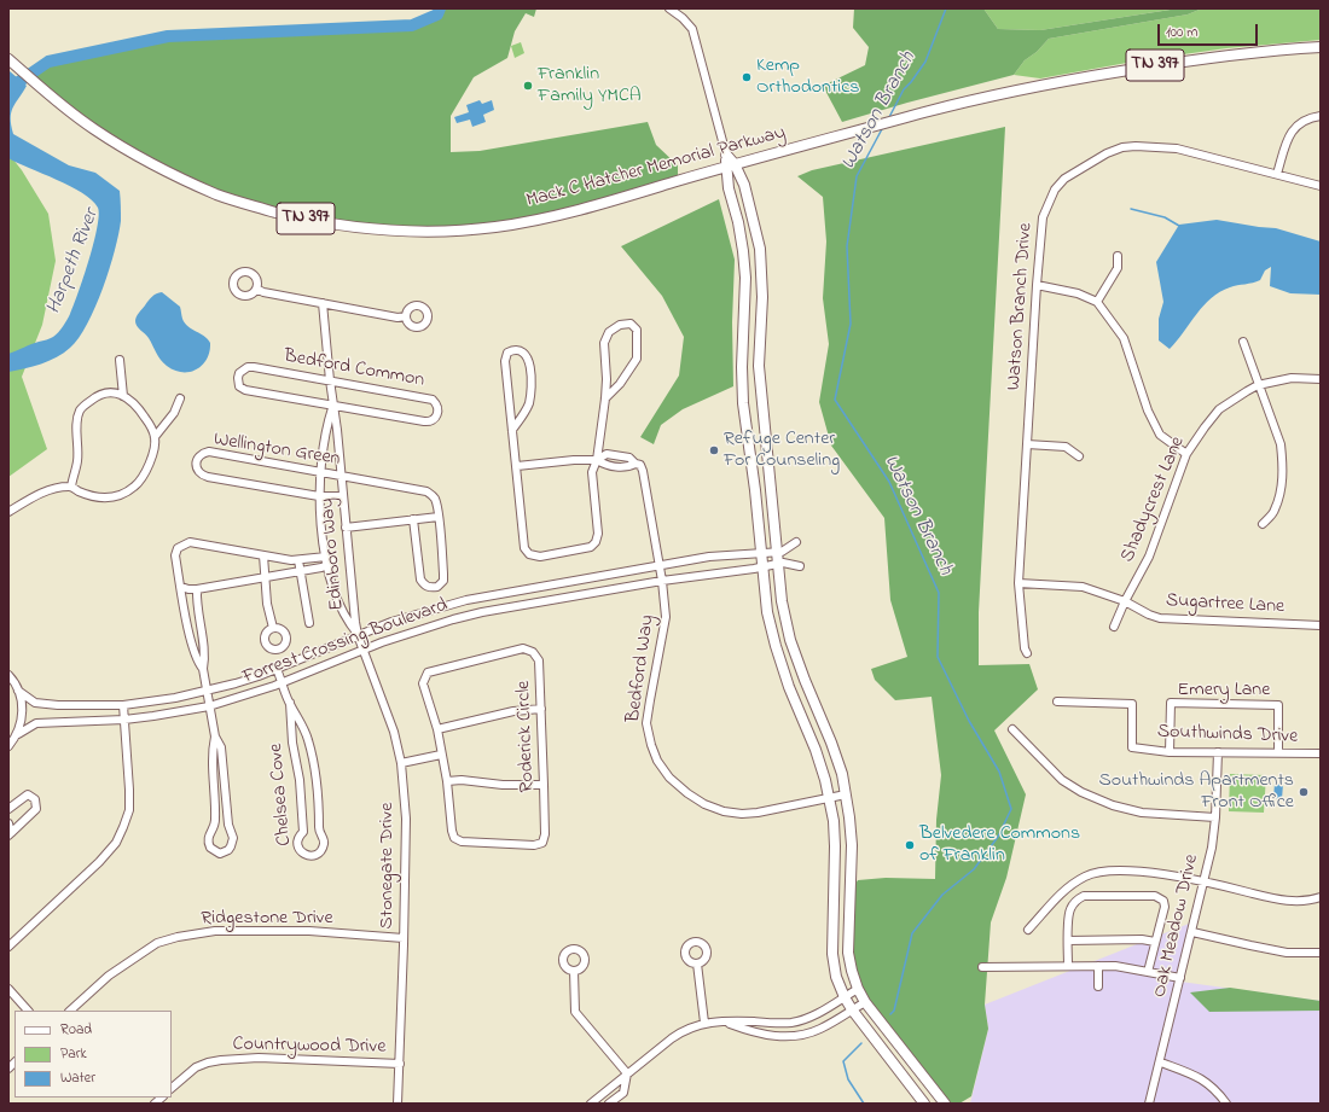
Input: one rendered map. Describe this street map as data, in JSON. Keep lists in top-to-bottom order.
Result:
{
  "streets": {
    "main road": ["TN 397", "Mack C Hatcher Memorial Parkway"],
    "street": [
      "Watson Branch Drive",
      "Bedford Common",
      "Wellington Green",
      "Shadycrest Lane",
      "Edinboro Way",
      "Sugartree Lane",
      "Forrest Crossing Boulevard",
      "Bedford Way",
      "Emery Lane",
      "Southwinds Drive",
      "Roderick Circle",
      "Chelsea Cove",
      "Stonegate Drive",
      "Ridgestone Drive",
      "Oak Meadow Drive",
      "Countrywood Drive"
    ]
  },
  "crossings": [
    ["Watson Branch Drive", "Sugartree Lane"],
    ["Bedford Common", "Edinboro Way"],
    ["Wellington Green", "Edinboro Way"],
    ["Shadycrest Lane", "Sugartree Lane"],
    ["Edinboro Way", "Forrest Crossing Boulevard"],
    ["Edinboro Way", "Stonegate Drive"],
    ["Forrest Crossing Boulevard", "Bedford Way"],
    ["Forrest Crossing Boulevard", "Chelsea Cove"],
    ["Forrest Crossing Boulevard", "Stonegate Drive"],
    ["Emery Lane", "Southwinds Drive"],
    ["Southwinds Drive", "Oak Meadow Drive"],
    ["Stonegate Drive", "Ridgestone Drive"],
    ["Stonegate Drive", "Countrywood Drive"]
  ],
  "water": ["Watson Branch", "Harpeth River"],
  "places": [
    "Kemp Orthodontics",
    "Franklin Family YMCA",
    "Refuge Center For Counseling",
    "Southwinds Apartments Front Office",
    "Belvedere Commons of Franklin"
  ],
  "legend": ["Road", "Park", "Water"],
  "scale_bar": "100 m"
}
